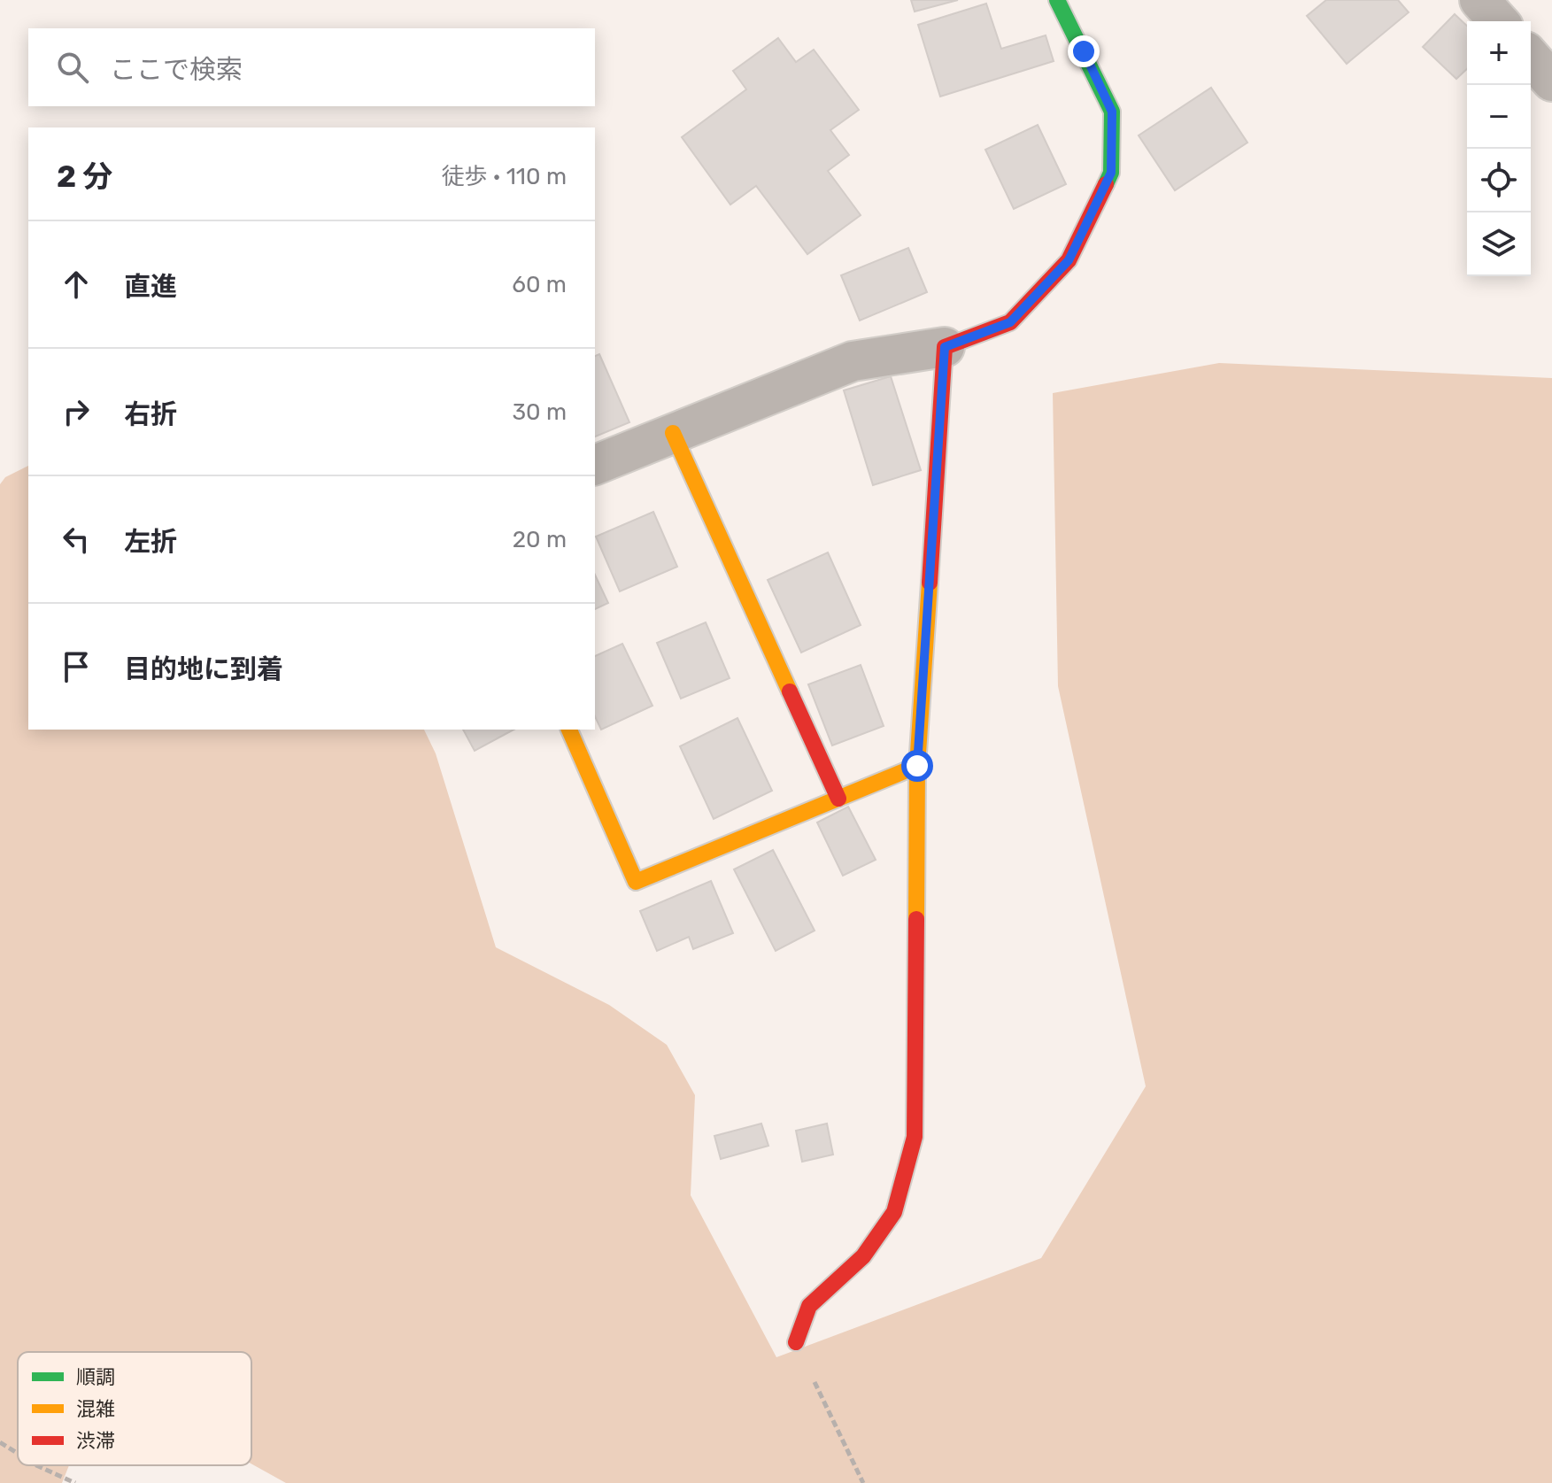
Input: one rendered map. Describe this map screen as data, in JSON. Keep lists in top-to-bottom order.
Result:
{
  "legend": ["順調", "混雑", "渋滞"],
  "page": {
    "map_buttons": ["+", "−"],
    "search": "ここで検索",
    "heading": ["2 分", "徒歩 · 110 m"],
    "list": [
      ["直進", "60 m"],
      ["右折", "30 m"],
      ["左折", "20 m"],
      "目的地に到着"
    ]
  }
}
